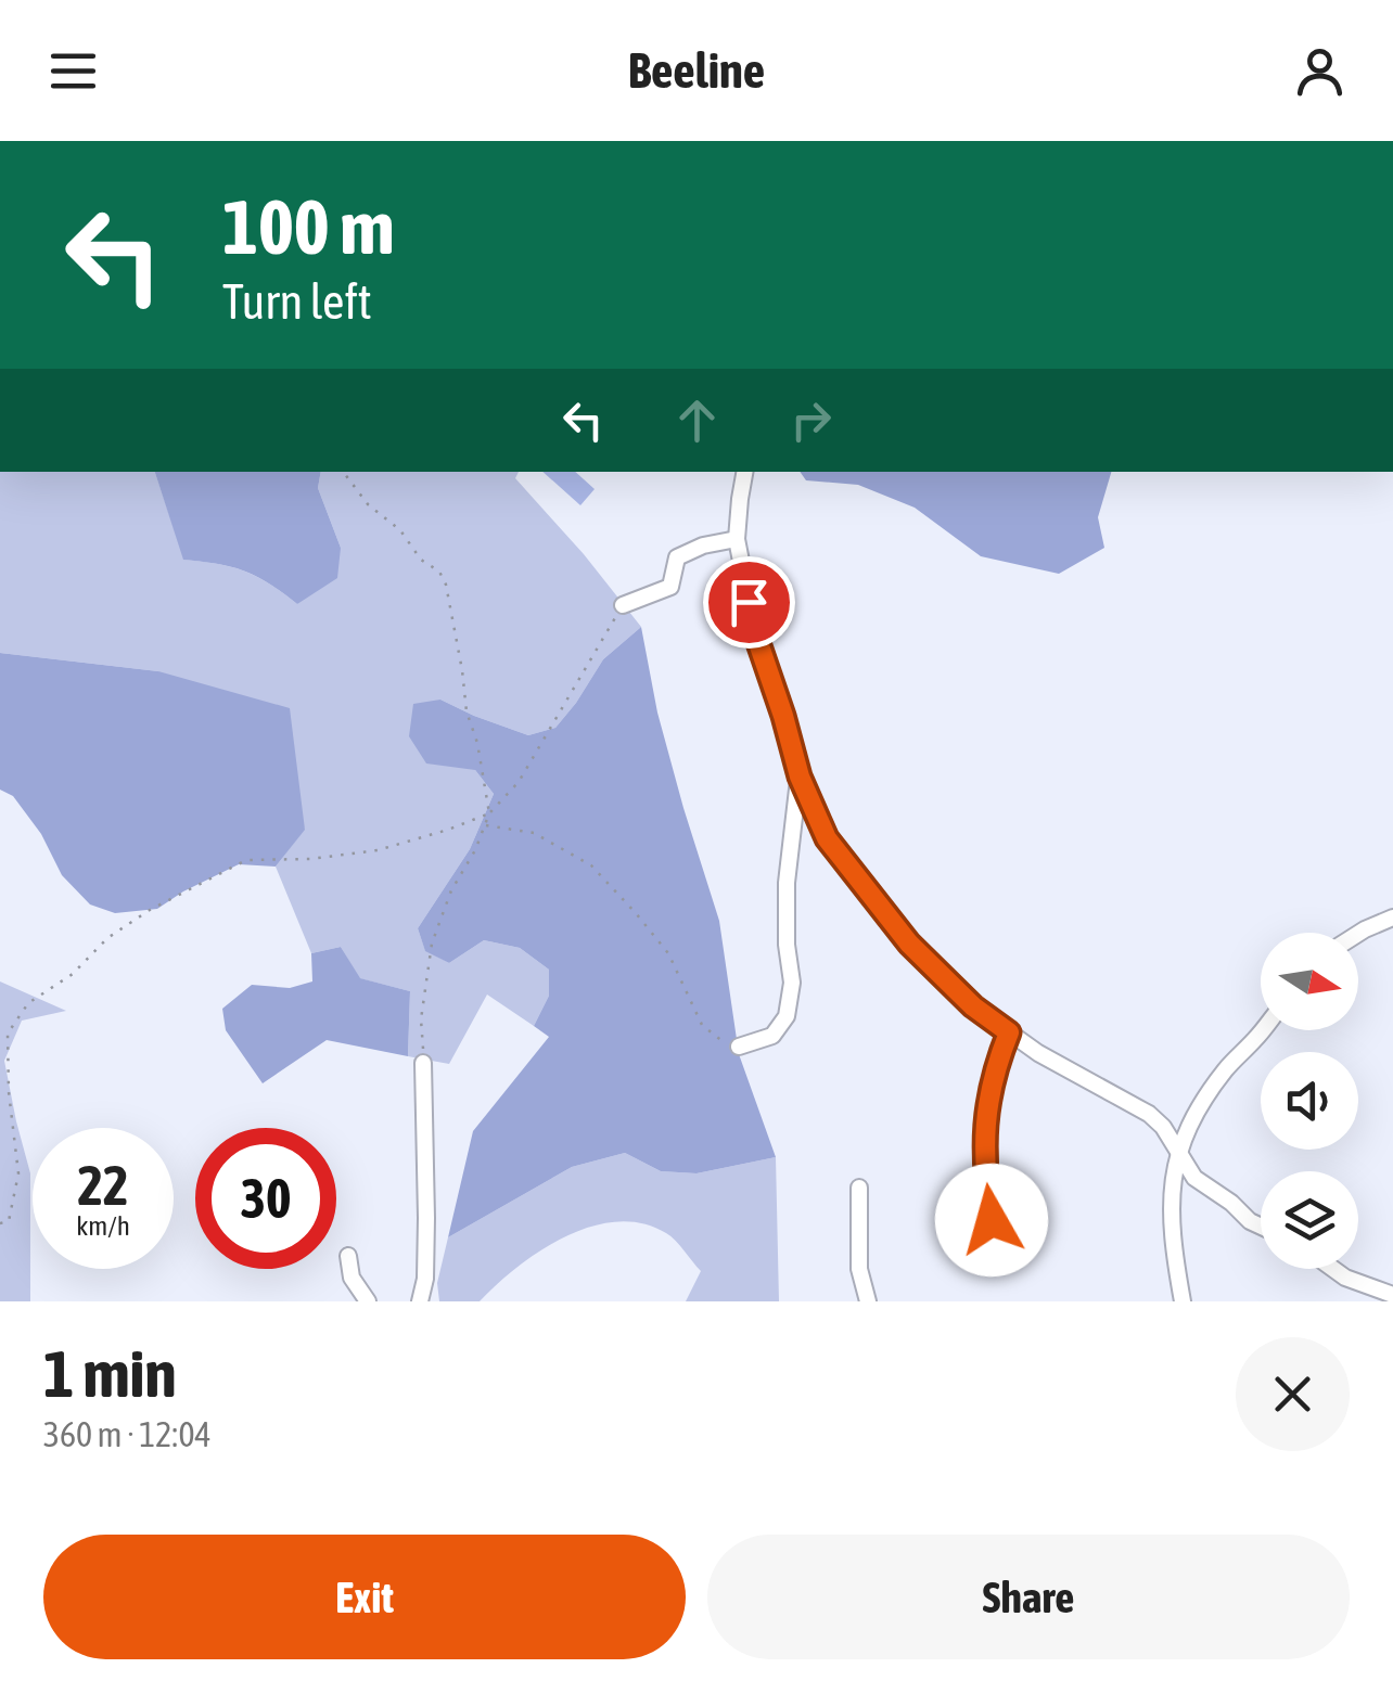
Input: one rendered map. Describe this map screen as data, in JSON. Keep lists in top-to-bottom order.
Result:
{
  "north": "right",
  "page": {
    "header": "Beeline",
    "turn": ["100 m", "Turn left"],
    "speed": "22 km/h",
    "limit": "30",
    "heading": ["1 min", "360 m · 12:04"],
    "buttons": ["Exit", "Share"]
  }
}
